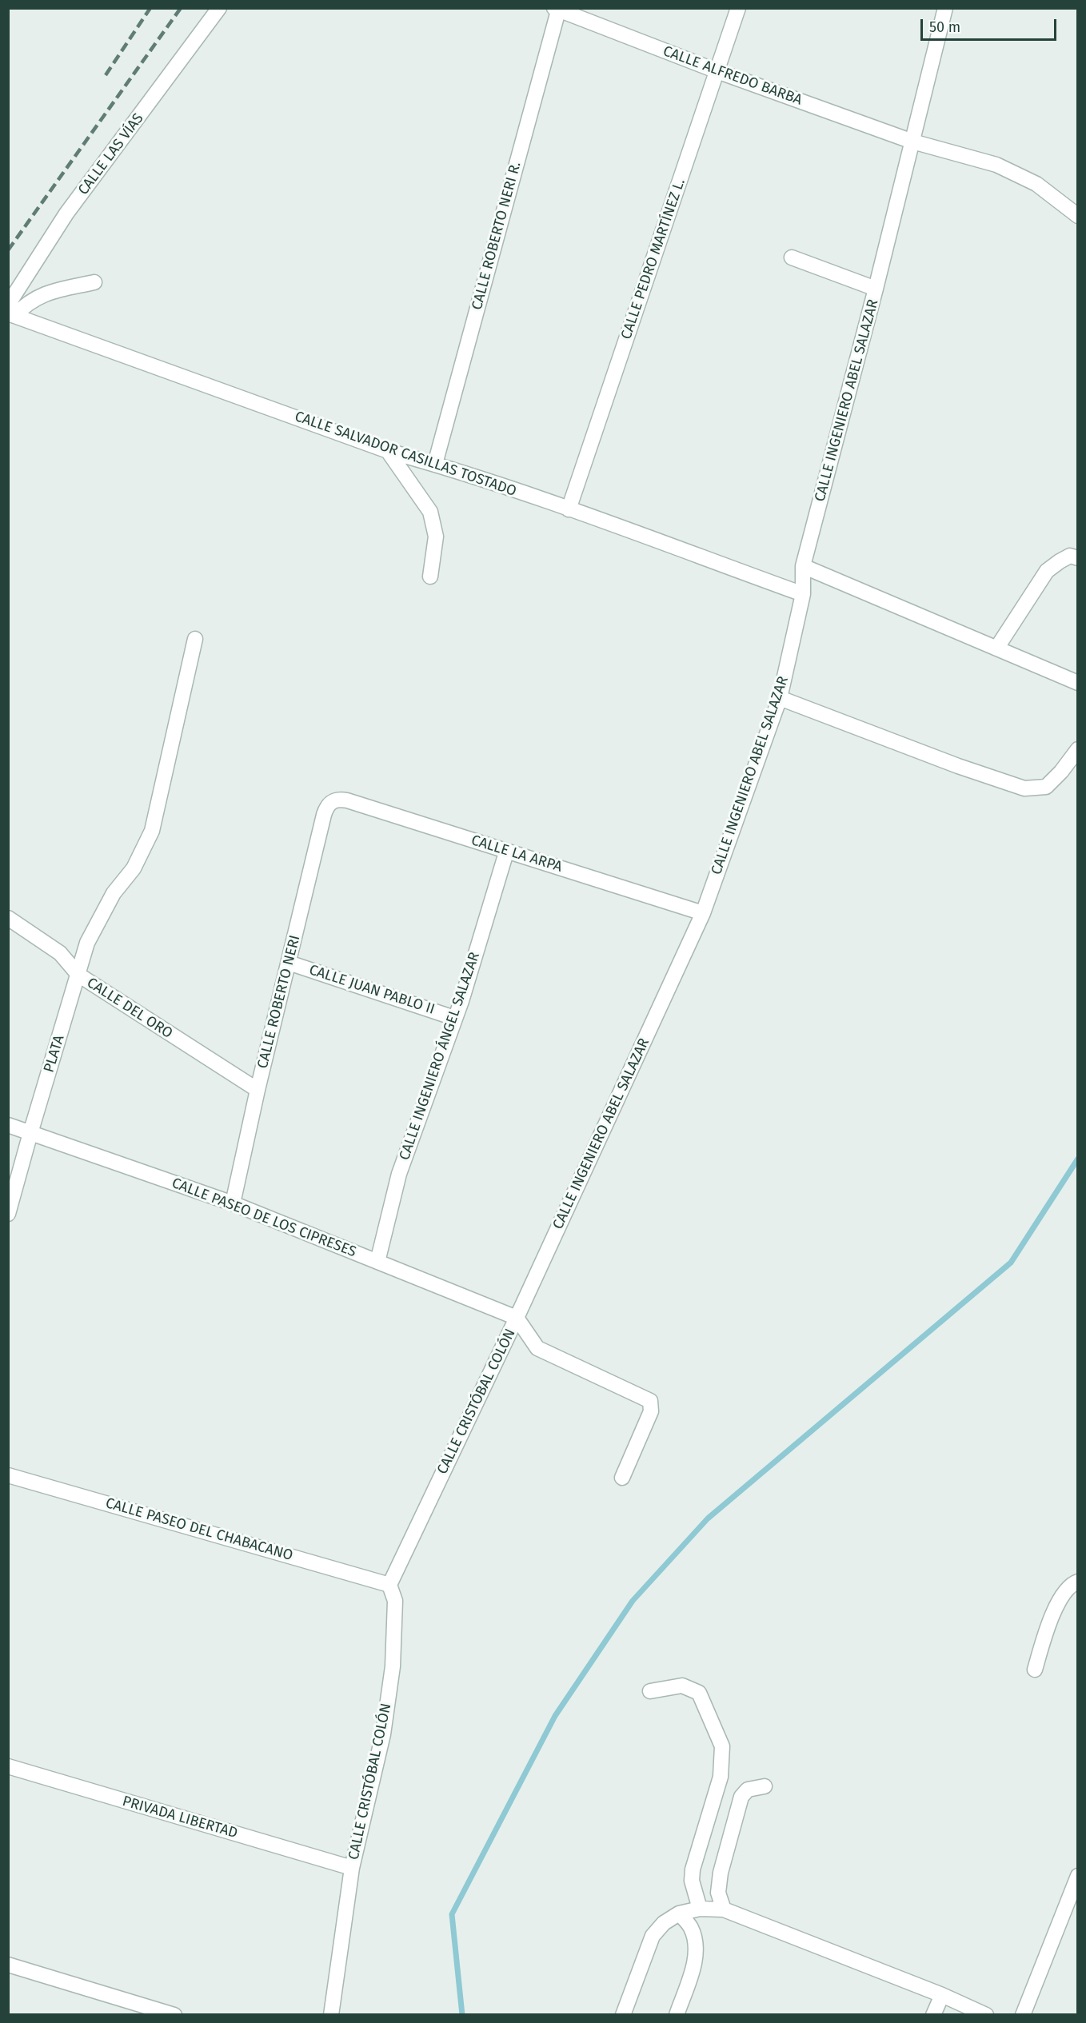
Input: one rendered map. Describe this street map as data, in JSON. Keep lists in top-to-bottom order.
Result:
{
  "streets": {
    "street": [
      "CALLE ALFREDO BARBA",
      "CALLE LAS VÍAS",
      "CALLE ROBERTO NERI R.",
      "CALLE PEDRO MARTÍNEZ L.",
      "CALLE INGENIERO ABEL SALAZAR",
      "CALLE SALVADOR CASILLAS TOSTADO",
      "CALLE LA ARPA",
      "CALLE JUAN PABLO II",
      "CALLE ROBERTO NERI",
      "CALLE DEL ORO",
      "PLATA",
      "CALLE INGENIERO ÁNGEL SALAZAR",
      "CALLE PASEO DE LOS CIPRESES",
      "CALLE CRISTÓBAL COLÓN",
      "CALLE PASEO DEL CHABACANO",
      "PRIVADA LIBERTAD"
    ]
  },
  "crossings": [
    ["CALLE ALFREDO BARBA", "CALLE ROBERTO NERI R."],
    ["CALLE ALFREDO BARBA", "CALLE PEDRO MARTÍNEZ L."],
    ["CALLE ALFREDO BARBA", "CALLE INGENIERO ABEL SALAZAR"],
    ["CALLE LAS VÍAS", "CALLE SALVADOR CASILLAS TOSTADO"],
    ["CALLE ROBERTO NERI R.", "CALLE SALVADOR CASILLAS TOSTADO"],
    ["CALLE PEDRO MARTÍNEZ L.", "CALLE SALVADOR CASILLAS TOSTADO"],
    ["CALLE INGENIERO ABEL SALAZAR", "CALLE SALVADOR CASILLAS TOSTADO"],
    ["CALLE INGENIERO ABEL SALAZAR", "CALLE LA ARPA"],
    ["CALLE INGENIERO ABEL SALAZAR", "CALLE PASEO DE LOS CIPRESES"],
    ["CALLE INGENIERO ABEL SALAZAR", "CALLE CRISTÓBAL COLÓN"],
    ["CALLE LA ARPA", "CALLE ROBERTO NERI"],
    ["CALLE LA ARPA", "CALLE INGENIERO ÁNGEL SALAZAR"],
    ["CALLE JUAN PABLO II", "CALLE ROBERTO NERI"],
    ["CALLE JUAN PABLO II", "CALLE INGENIERO ÁNGEL SALAZAR"],
    ["CALLE ROBERTO NERI", "CALLE DEL ORO"],
    ["CALLE ROBERTO NERI", "CALLE PASEO DE LOS CIPRESES"],
    ["CALLE DEL ORO", "PLATA"],
    ["PLATA", "CALLE PASEO DE LOS CIPRESES"],
    ["CALLE INGENIERO ÁNGEL SALAZAR", "CALLE PASEO DE LOS CIPRESES"],
    ["CALLE PASEO DE LOS CIPRESES", "CALLE CRISTÓBAL COLÓN"],
    ["CALLE CRISTÓBAL COLÓN", "CALLE PASEO DEL CHABACANO"],
    ["CALLE CRISTÓBAL COLÓN", "PRIVADA LIBERTAD"]
  ],
  "scale_bar": "50 m"
}
